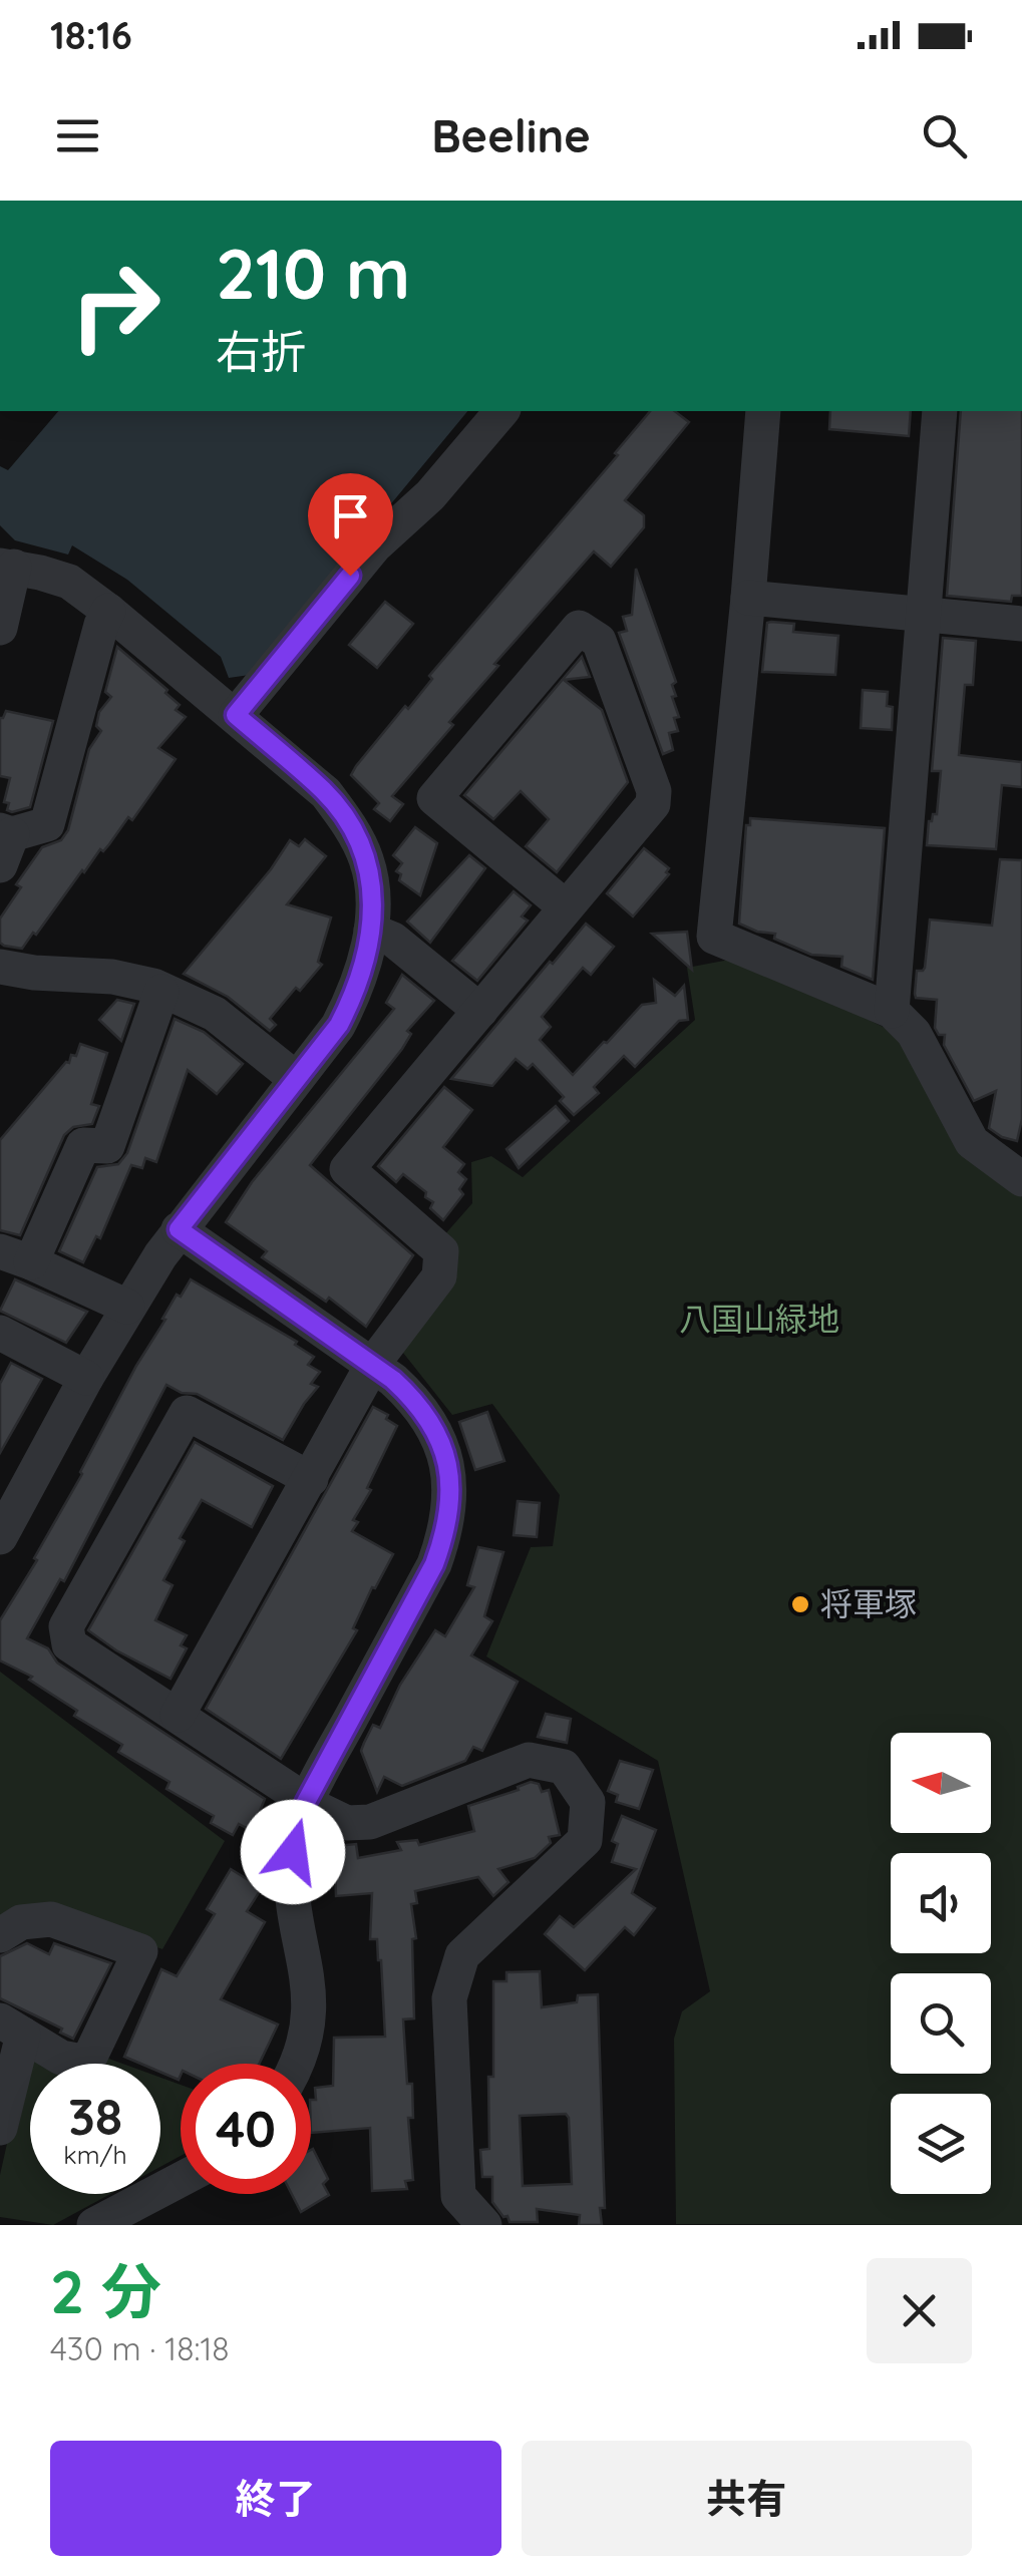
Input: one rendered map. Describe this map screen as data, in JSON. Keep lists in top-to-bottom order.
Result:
{
  "parks": ["八国山緑地"],
  "places": ["将軍塚"],
  "north": "left",
  "page": {
    "status": "18:16",
    "header": "Beeline",
    "turn": ["210 m", "右折"],
    "speed": "38 km/h",
    "limit": "40",
    "heading": ["2 分", "430 m · 18:18"],
    "buttons": ["終了", "共有"]
  }
}
